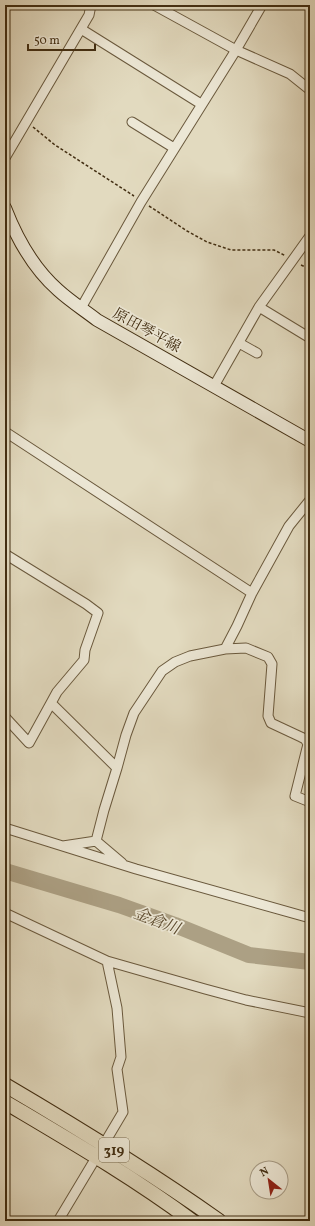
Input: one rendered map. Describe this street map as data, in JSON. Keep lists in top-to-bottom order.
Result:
{
  "streets": {
    "highway": ["319"],
    "main road": ["原田琴平線"]
  },
  "water": ["金倉川"],
  "scale_bar": "50 m",
  "north": "top left"
}
